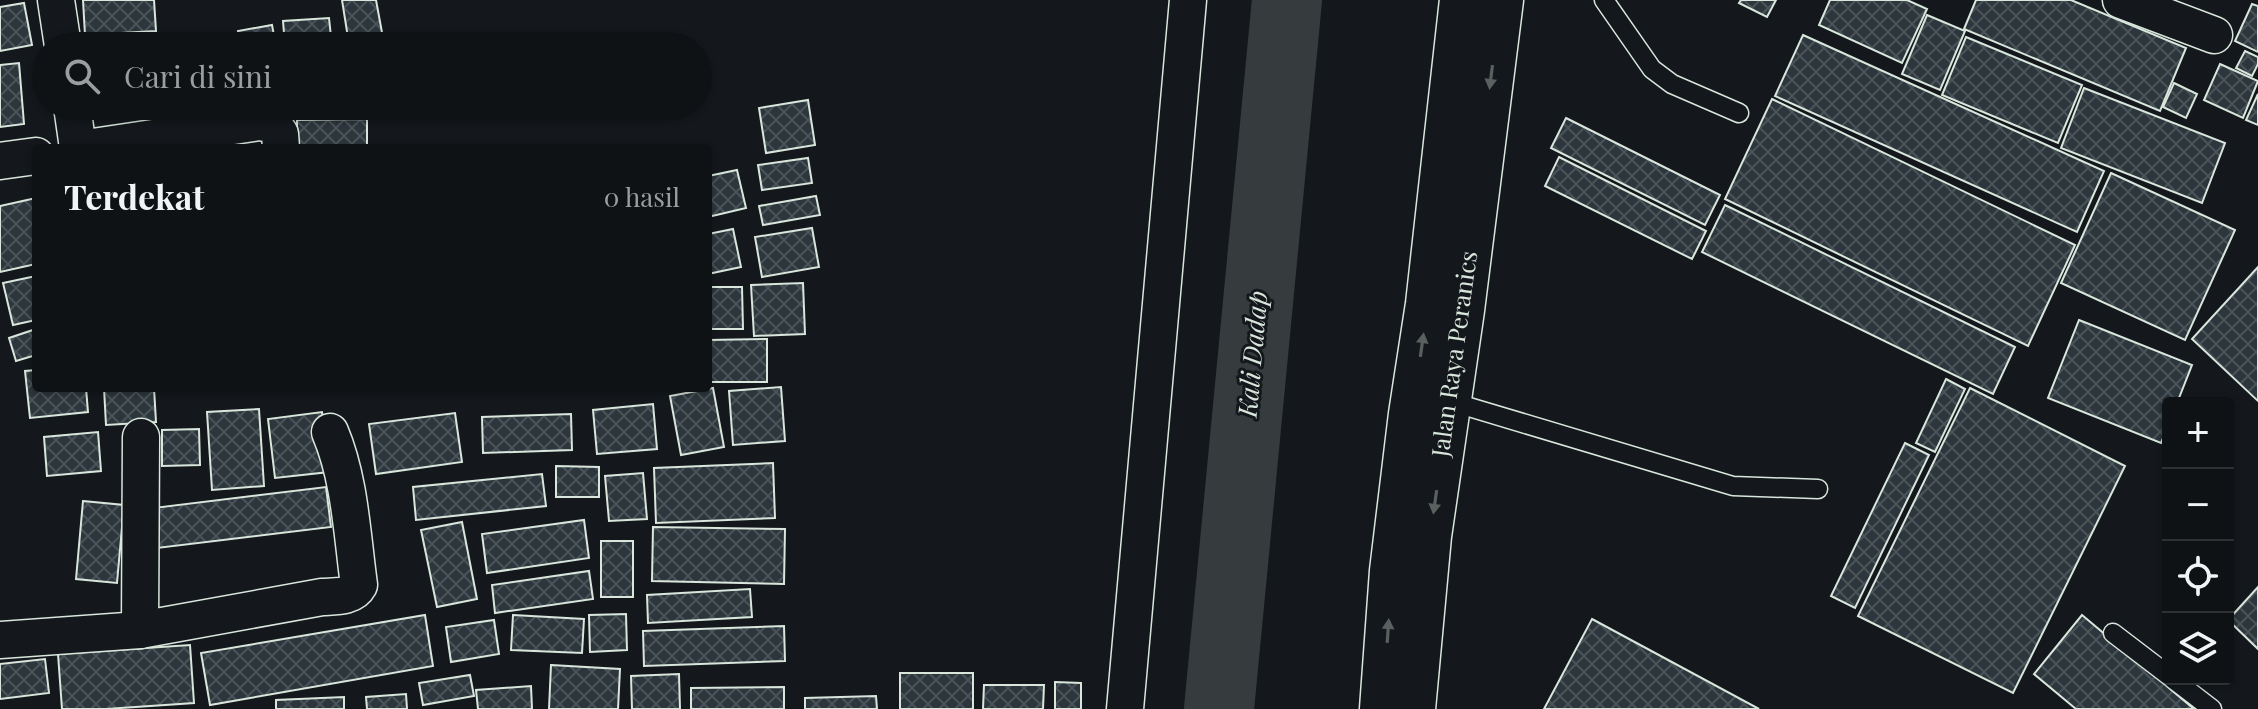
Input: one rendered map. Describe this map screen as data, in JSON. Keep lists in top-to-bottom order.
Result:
{
  "streets": {
    "street": ["Jalan Raya Peranics"]
  },
  "water": ["Kali Dadap"],
  "page": {
    "search": "Cari di sini",
    "heading": ["Terdekat", "0 hasil"],
    "map_buttons": ["+", "−"]
  }
}
